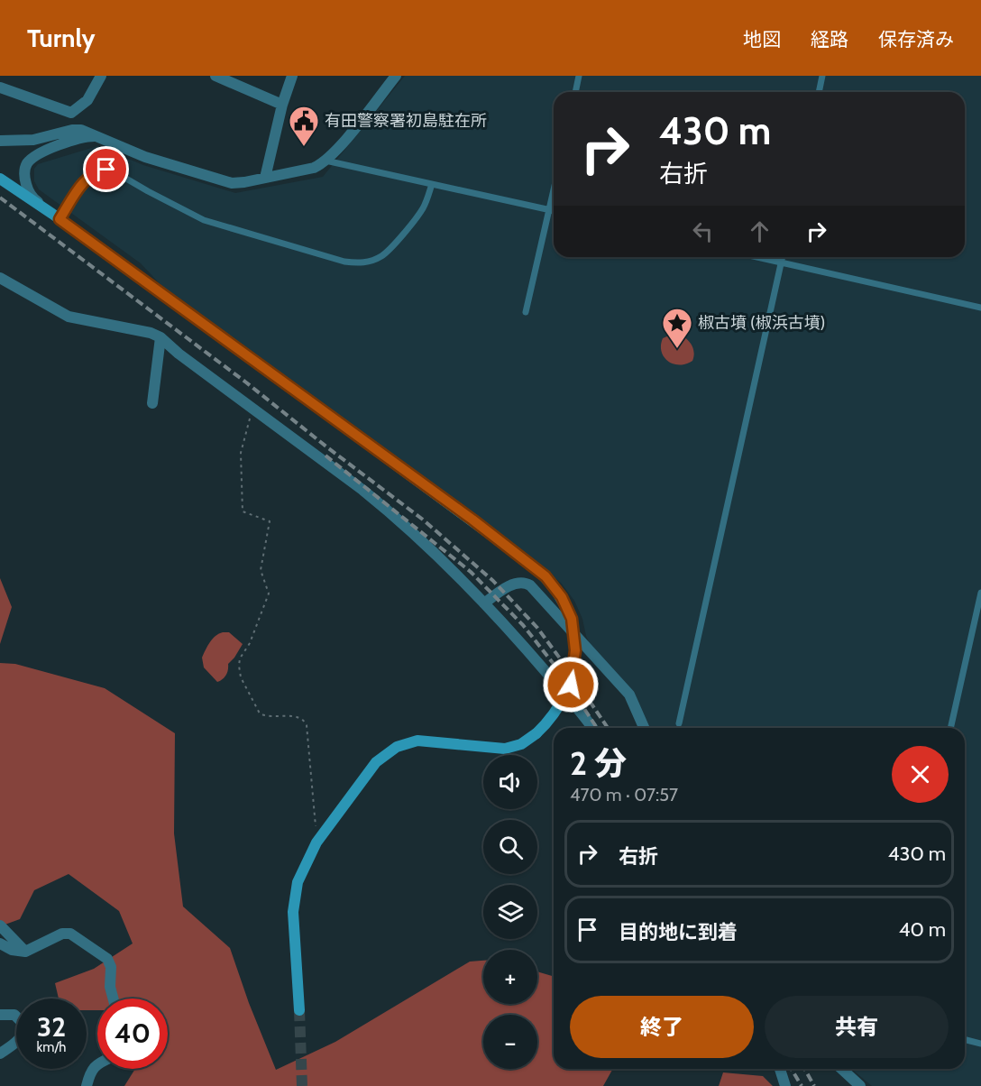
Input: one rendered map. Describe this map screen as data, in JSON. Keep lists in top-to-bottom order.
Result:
{
  "places": {
    "public building": ["有田警察署初島駐在所"],
    "place": ["椒古墳 (椒浜古墳)"]
  },
  "page": {
    "header": "Turnly",
    "nav": ["地図", "経路", "保存済み"],
    "turn": ["430 m", "右折"],
    "heading": ["2 分", "470 m · 07:57"],
    "map_buttons": ["+", "−"],
    "list": [
      {
        "name": "右折",
        "value": "430 m"
      },
      {
        "name": "目的地に到着",
        "value": "40 m"
      }
    ],
    "buttons": ["終了", "共有"],
    "speed": "32 km/h",
    "limit": "40"
  }
}
